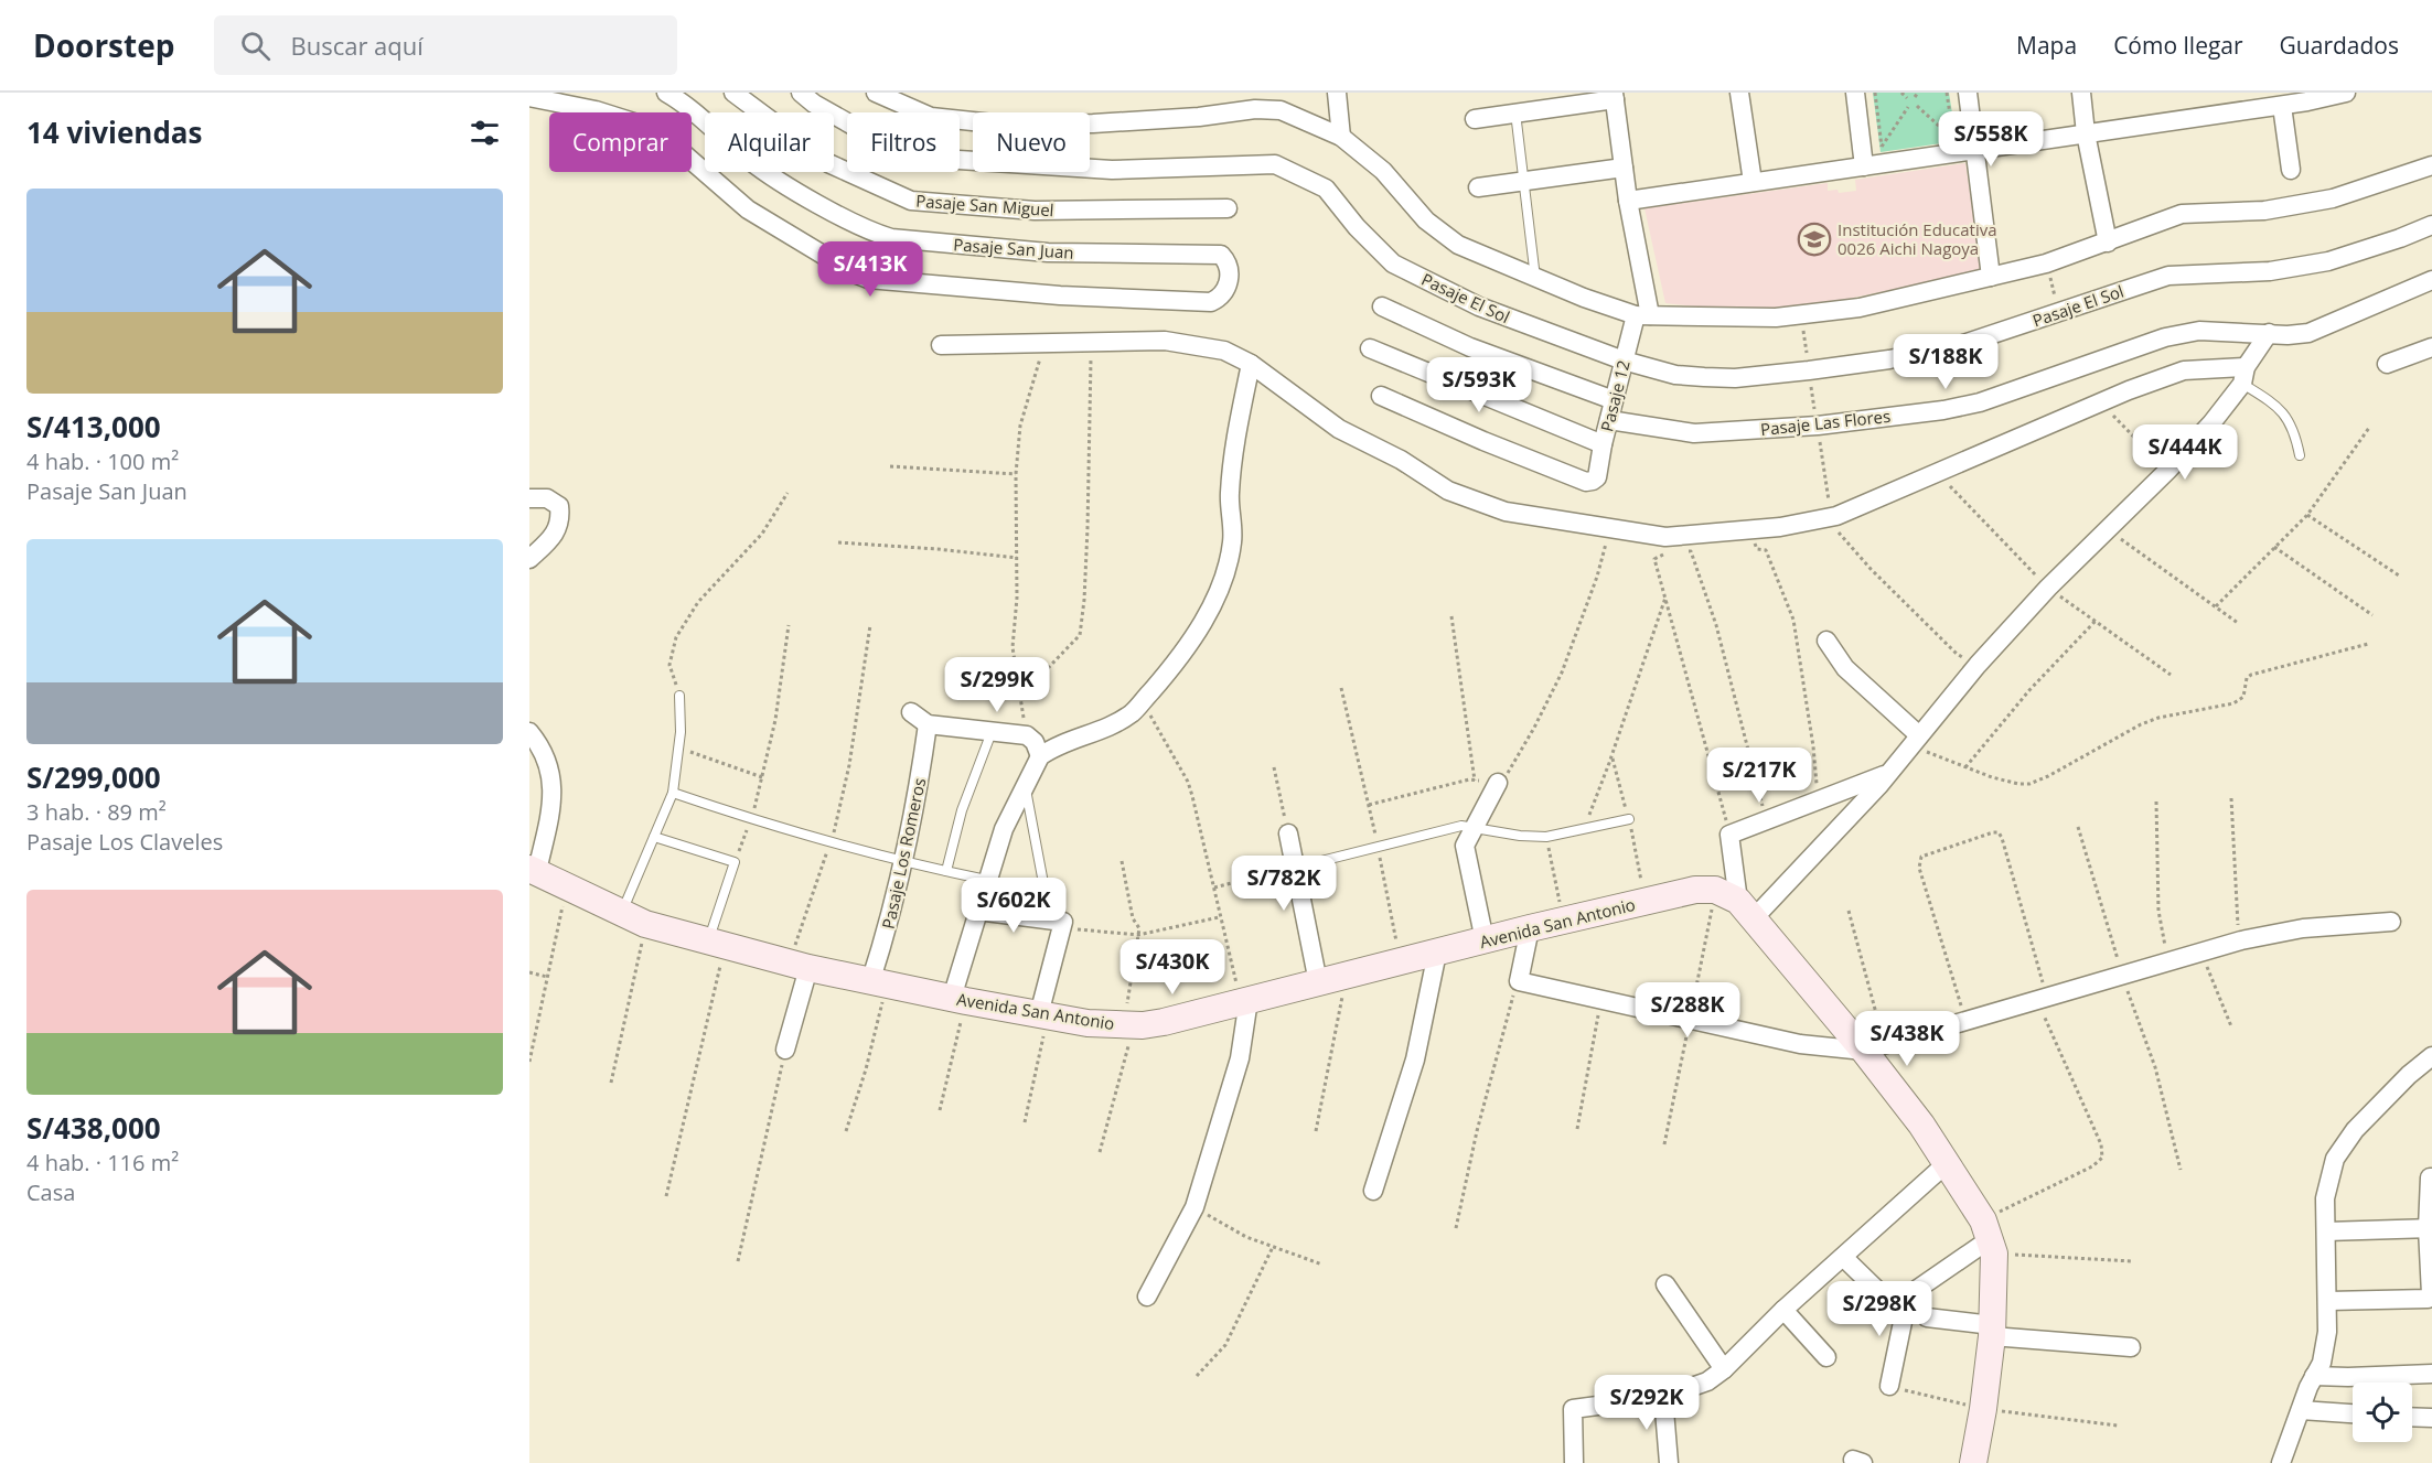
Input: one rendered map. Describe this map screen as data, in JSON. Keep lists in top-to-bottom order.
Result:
{
  "streets": {
    "street": [
      "Pasaje San Miguel",
      "Pasaje San Juan",
      "Pasaje El Sol",
      "Pasaje 12",
      "Pasaje Las Flores",
      "Pasaje Los Romeros",
      "Avenida San Antonio"
    ]
  },
  "crossings": [
    ["Pasaje El Sol", "Pasaje 12"],
    ["Pasaje 12", "Pasaje Las Flores"],
    ["Pasaje Los Romeros", "Avenida San Antonio"]
  ],
  "places": {
    "school or university": ["Institución Educativa 0026 Aichi Nagoya"]
  },
  "page": {
    "header": "Doorstep",
    "search": "Buscar aquí",
    "nav": ["Mapa", "Cómo llegar", "Guardados"],
    "heading": "14 viviendas",
    "price": [
      "S/558K",
      "S/413K",
      "S/188K",
      "S/593K",
      "S/444K",
      "S/299K",
      "S/217K",
      "S/782K",
      "S/602K",
      "S/430K",
      "S/288K",
      "S/438K",
      "S/298K",
      "S/292K"
    ],
    "chip": [
      "Comprar",
      "Alquilar",
      "Filtros",
      "Nuevo"
    ],
    "list": [
      {
        "name": "S/413,000",
        "note": "4 hab. · 100 m² · Pasaje San Juan"
      },
      {
        "name": "S/299,000",
        "note": "3 hab. · 89 m² · Pasaje Los Claveles"
      },
      {
        "name": "S/438,000",
        "note": "4 hab. · 116 m² · Casa"
      }
    ]
  }
}
